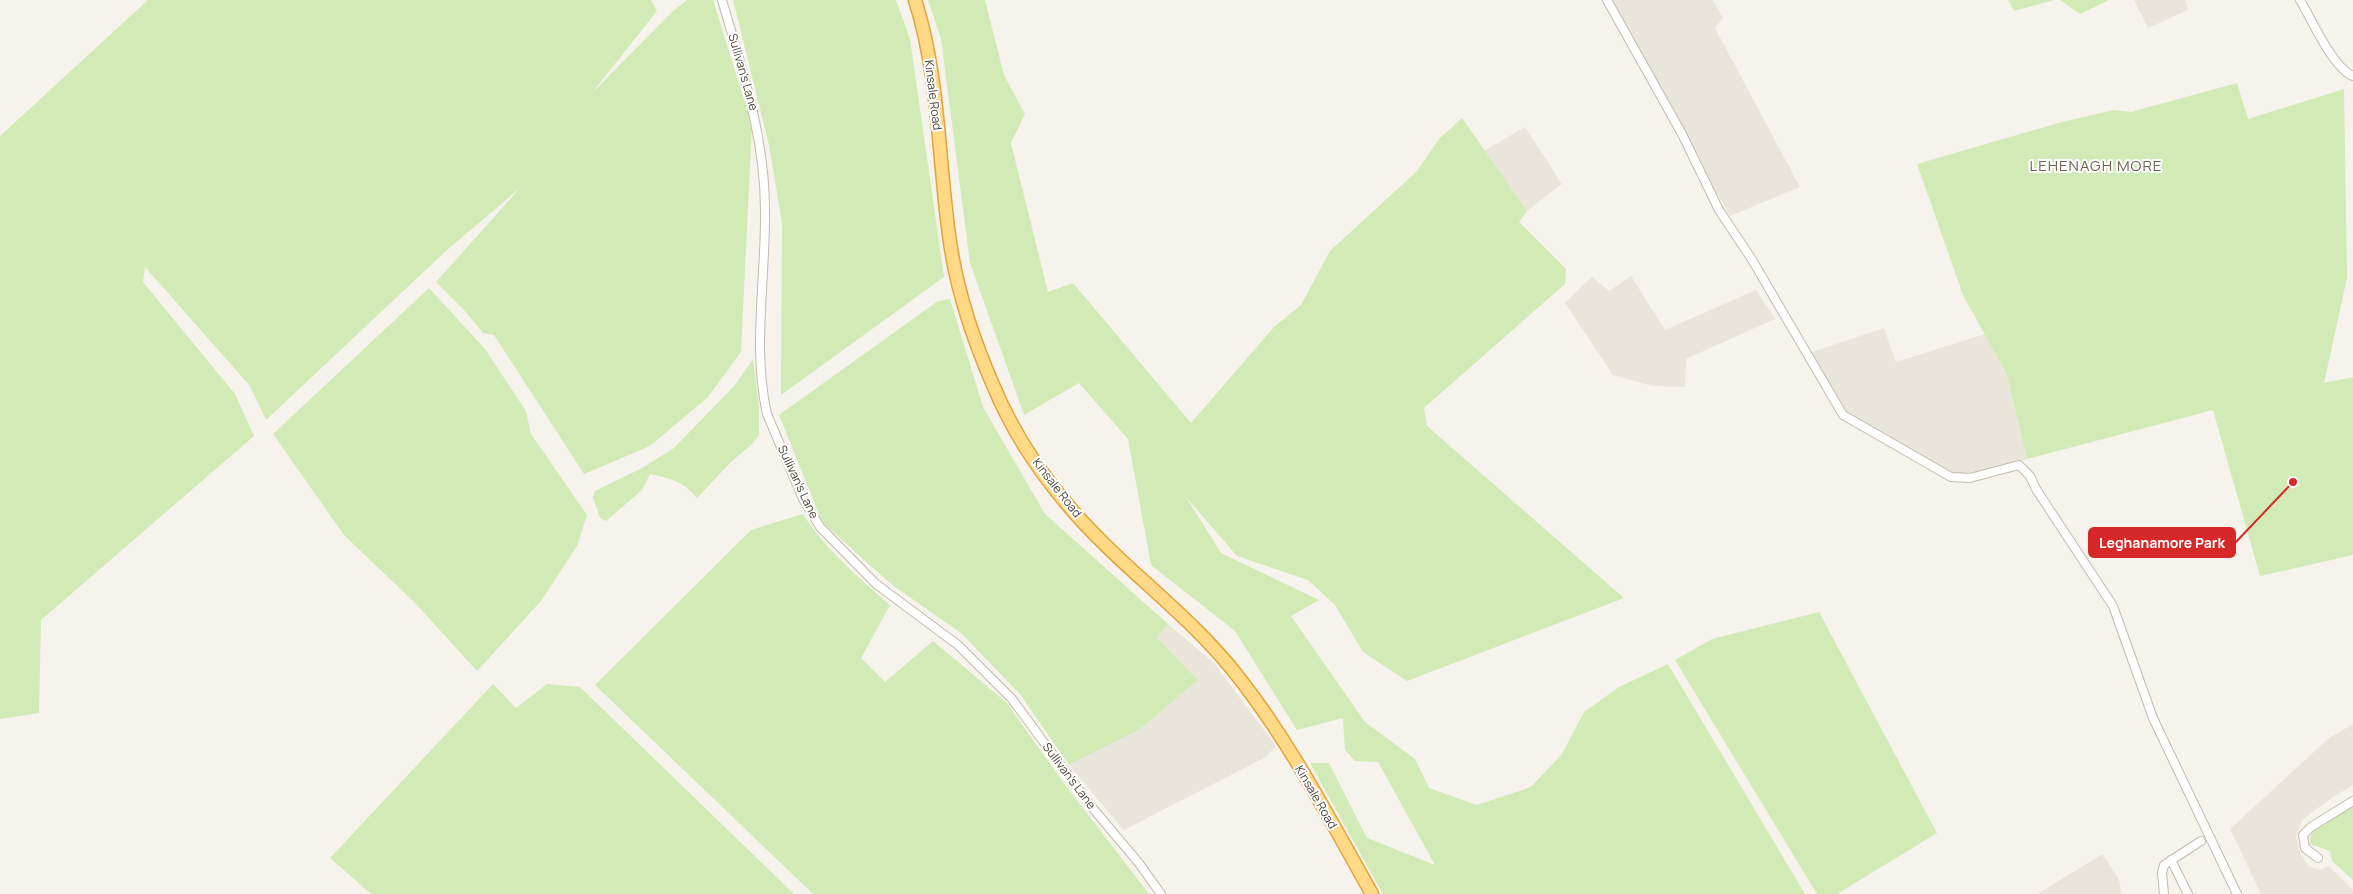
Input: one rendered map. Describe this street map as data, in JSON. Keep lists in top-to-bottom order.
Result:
{
  "streets": {
    "highway": ["Kinsale Road"],
    "street": ["Sullivan's Lane"]
  },
  "districts": ["LEHENAGH MORE"],
  "places": ["Leghanamore Park"]
}
